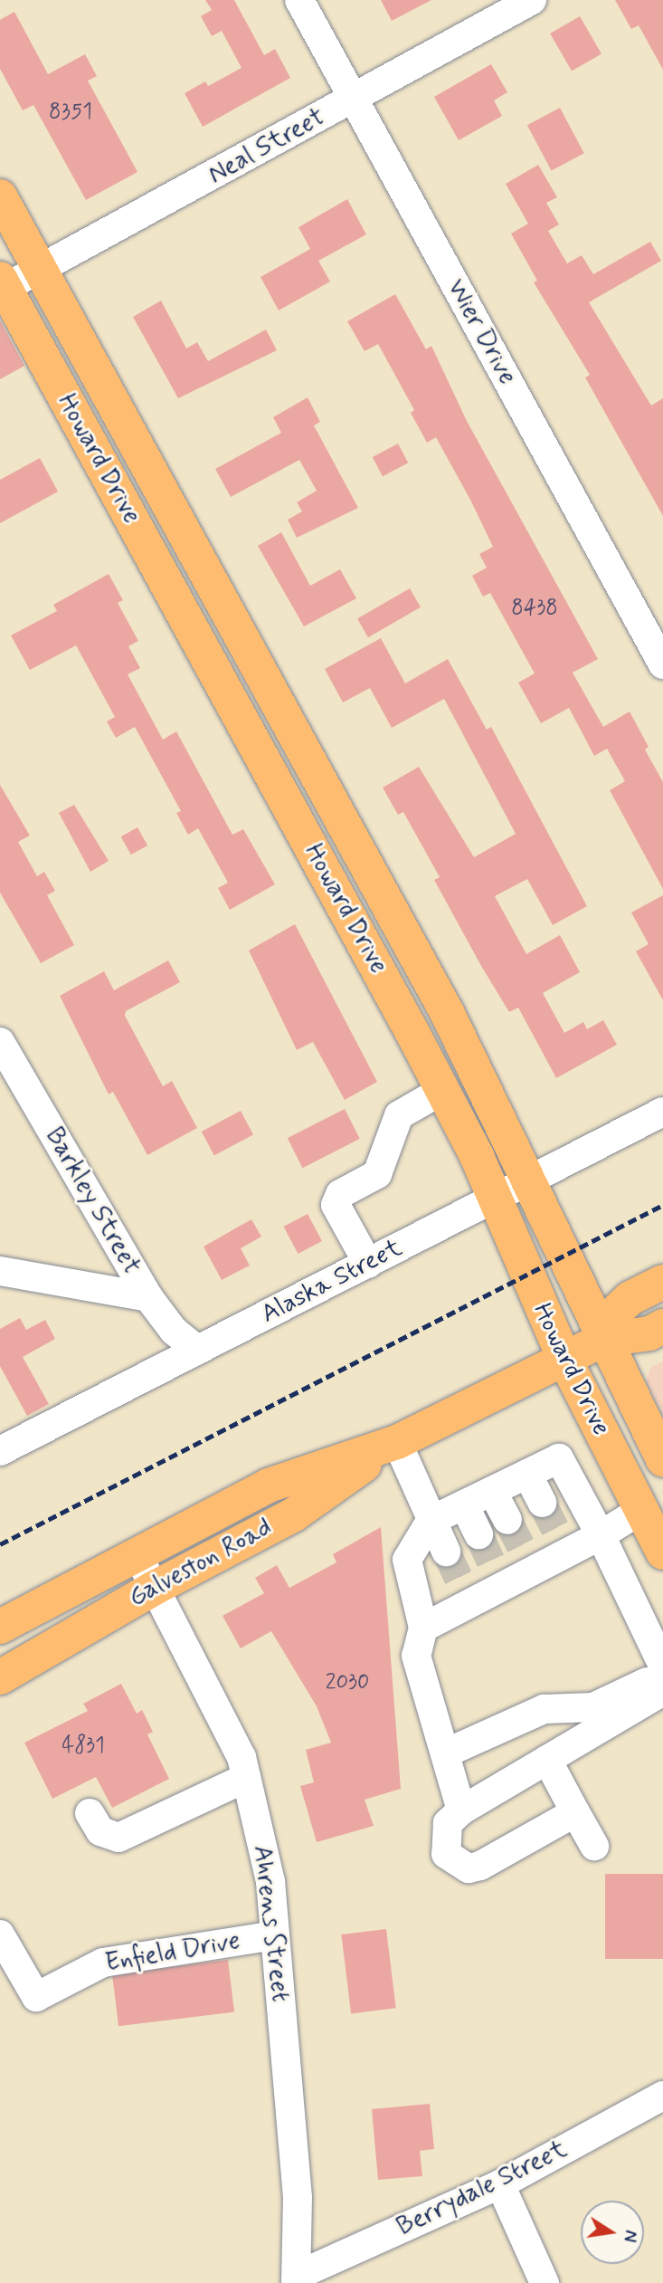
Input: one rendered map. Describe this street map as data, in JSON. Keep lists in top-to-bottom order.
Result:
{
  "streets": {
    "main road": ["Howard Drive", "Galveston Road"],
    "street": [
      "Neal Street",
      "Wier Drive",
      "Barkley Street",
      "Alaska Street",
      "Ahrens Street",
      "Enfield Drive",
      "Berrydale Street"
    ]
  },
  "crossings": [
    ["Neal Street", "Wier Drive"],
    ["Neal Street", "Howard Drive"],
    ["Howard Drive", "Alaska Street"],
    ["Howard Drive", "Galveston Road"],
    ["Barkley Street", "Alaska Street"],
    ["Galveston Road", "Ahrens Street"],
    ["Ahrens Street", "Enfield Drive"],
    ["Ahrens Street", "Berrydale Street"]
  ],
  "house_numbers": [
    "8351",
    "8438",
    "2030",
    "4831"
  ],
  "north": "right"
}
